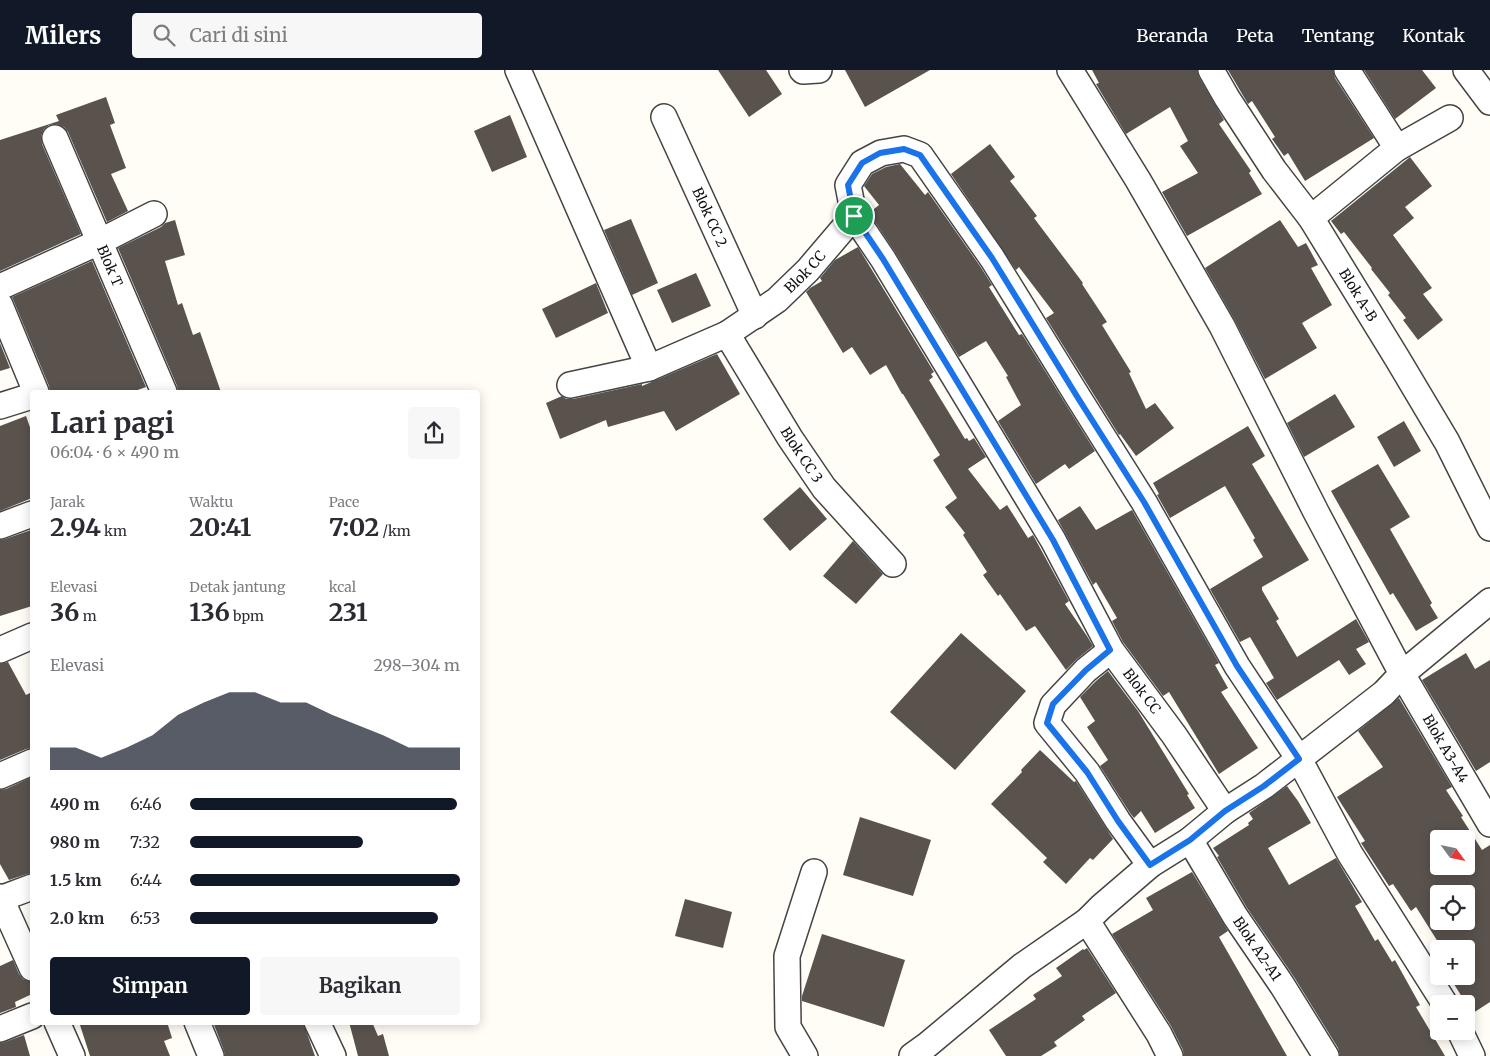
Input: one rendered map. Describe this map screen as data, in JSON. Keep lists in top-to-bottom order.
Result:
{
  "streets": {
    "street": [
      "Blok CC 2",
      "Blok T",
      "Blok CC",
      "Blok A-B",
      "Blok CC 3",
      "Blok A3-A4",
      "Blok A2-A1"
    ]
  },
  "crossings": [
    ["Blok CC 2", "Blok CC"],
    ["Blok CC", "Blok CC 3"]
  ],
  "north": "bottom right",
  "page": {
    "header": "Milers",
    "search": "Cari di sini",
    "nav": [
      "Beranda",
      "Peta",
      "Tentang",
      "Kontak"
    ],
    "heading": ["Lari pagi", "06:04 · 6 × 490 m"],
    "stats": [
      ["Jarak", "2.94 km"],
      ["Waktu", "20:41"],
      ["Pace", "7:02 /km"],
      ["Elevasi", "36 m"],
      ["Detak jantung", "136 bpm"],
      ["kcal", "231"]
    ],
    "chart": ["Elevasi", "298–304 m"],
    "list": [
      {
        "name": "490 m",
        "note": "6:46"
      },
      {
        "name": "980 m",
        "note": "7:32"
      },
      {
        "name": "1.5 km",
        "note": "6:44"
      },
      {
        "name": "2.0 km",
        "note": "6:53"
      }
    ],
    "map_buttons": ["+", "−"],
    "buttons": ["Simpan", "Bagikan"]
  }
}
